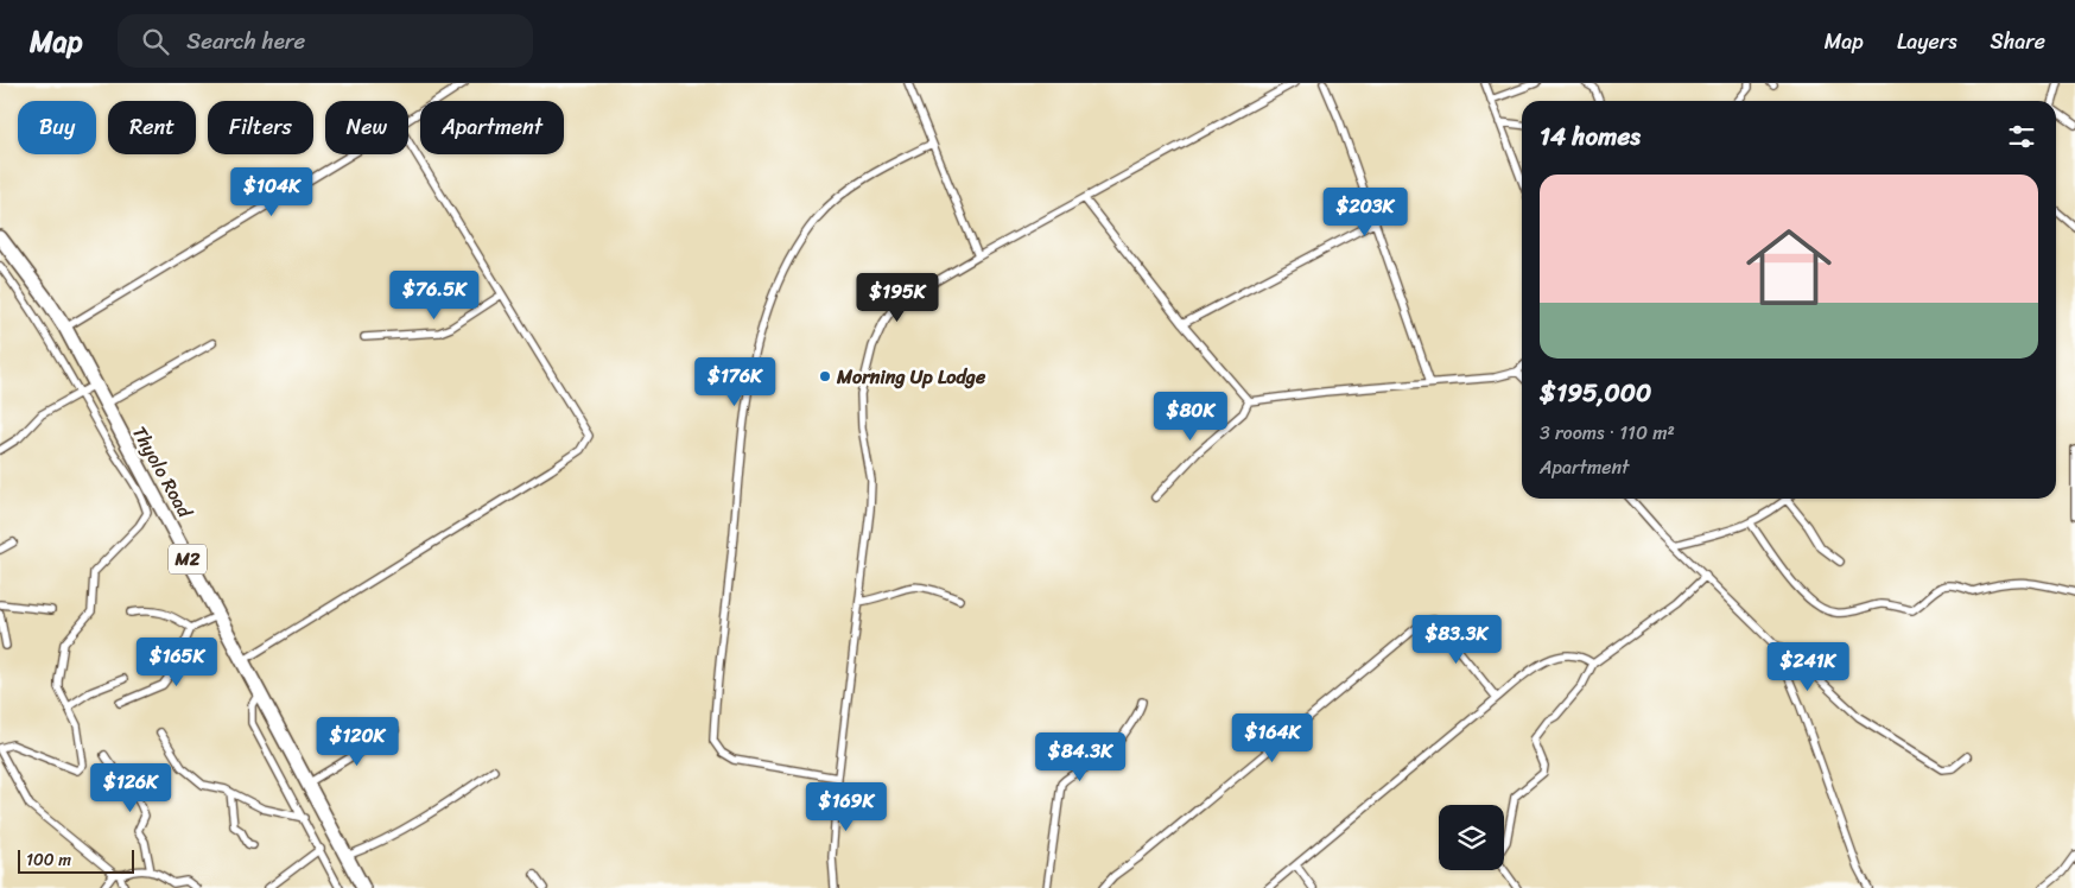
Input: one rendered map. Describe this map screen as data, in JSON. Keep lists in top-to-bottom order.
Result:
{
  "streets": {
    "highway": ["Thyolo Road", "M2"]
  },
  "places": ["Morning Up Lodge"],
  "scale_bar": "100 m",
  "page": {
    "header": "Map",
    "search": "Search here",
    "nav": ["Map", "Layers", "Share"],
    "chip": [
      "Buy",
      "Rent",
      "Filters",
      "New",
      "Apartment"
    ],
    "heading": "14 homes",
    "price": [
      "$104K",
      "$203K",
      "$76.5K",
      "$195K",
      "$176K",
      "$80K",
      "$83.3K",
      "$165K",
      "$241K",
      "$164K",
      "$120K",
      "$84.3K",
      "$126K",
      "$169K"
    ],
    "list": [
      {
        "name": "$195,000",
        "note": "3 rooms · 110 m² · Apartment"
      }
    ],
    "scale": "100 m"
  }
}
